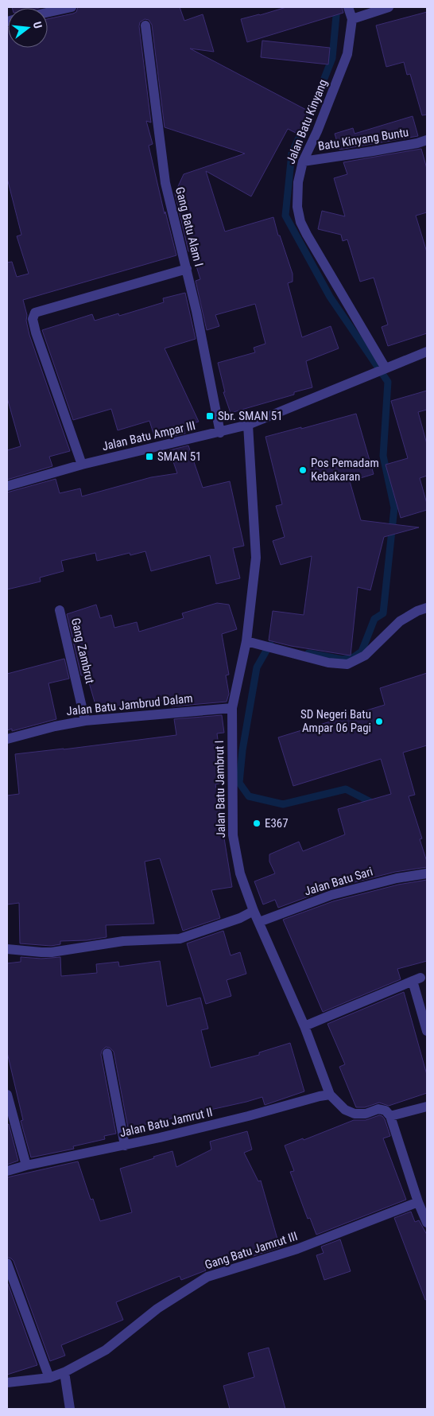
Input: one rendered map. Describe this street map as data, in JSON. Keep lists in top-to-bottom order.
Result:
{
  "streets": {
    "street": [
      "Jalan Batu Kinyang",
      "Batu Kinyang Buntu",
      "Gang Batu Alam I",
      "Jalan Batu Ampar III",
      "Gang Zambrut",
      "Jalan Batu Jambrud Dalam",
      "Jalan Batu Jambrut I",
      "Jalan Batu Sari",
      "Jalan Batu Jamrut II",
      "Gang Batu Jamrut III"
    ]
  },
  "crossings": [
    ["Jalan Batu Kinyang", "Batu Kinyang Buntu"],
    ["Jalan Batu Kinyang", "Jalan Batu Ampar III"],
    ["Gang Batu Alam I", "Jalan Batu Ampar III"],
    ["Jalan Batu Ampar III", "Jalan Batu Jambrut I"],
    ["Gang Zambrut", "Jalan Batu Jambrud Dalam"],
    ["Jalan Batu Jambrud Dalam", "Jalan Batu Jambrut I"],
    ["Jalan Batu Jambrut I", "Jalan Batu Sari"],
    ["Jalan Batu Jambrut I", "Jalan Batu Jamrut II"]
  ],
  "places": {
    "transit": ["Sbr. SMAN 51", "SMAN 51"],
    "other": ["Pos Pemadam Kebakaran", "SD Negeri Batu Ampar 06 Pagi", "E367"]
  },
  "north": "right"
}
